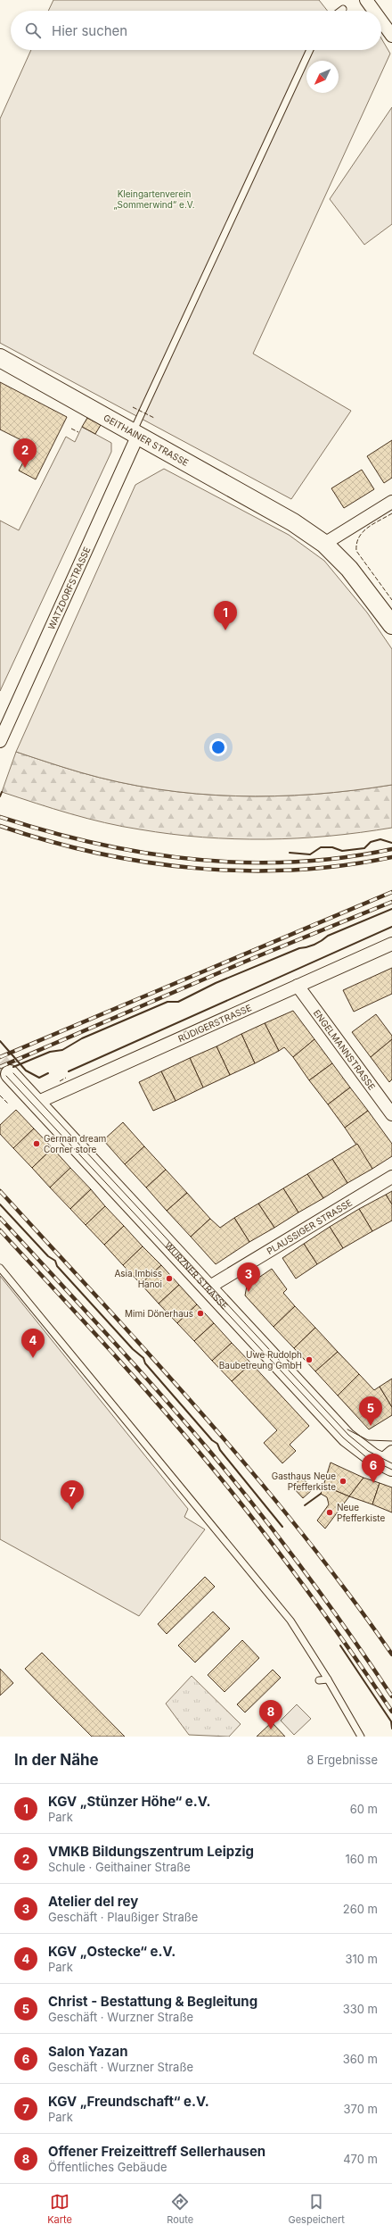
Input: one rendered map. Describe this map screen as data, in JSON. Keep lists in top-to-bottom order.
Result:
{
  "streets": {
    "main road": ["GEITHAINER STRASSE", "WURZNER STRASSE"],
    "street": [
      "WATZDORFSTRASSE",
      "RÜDIGERSTRASSE",
      "ENGELMANNSTRASSE",
      "PLAUSSIGER STRASSE"
    ]
  },
  "crossings": [
    ["GEITHAINER STRASSE", "WATZDORFSTRASSE"],
    ["RÜDIGERSTRASSE", "ENGELMANNSTRASSE"],
    ["RÜDIGERSTRASSE", "WURZNER STRASSE"],
    ["PLAUSSIGER STRASSE", "WURZNER STRASSE"]
  ],
  "parks": ["Kleingartenverein „Sommerwind“ e.V."],
  "places": [
    "German dream Corner store",
    "Asia Imbiss Hanoi",
    "Mimi Dönerhaus",
    "Uwe Rudolph Baubetreung GmbH",
    "Gasthaus Neue Pfefferkiste",
    "Neue Pfefferkiste"
  ],
  "north": "bottom left",
  "page": {
    "search": "Hier suchen",
    "pins": [
      "2",
      "1",
      "3",
      "4",
      "5",
      "6",
      "7",
      "8"
    ],
    "heading": ["In der Nähe", "8 Ergebnisse"],
    "list": [
      {
        "mark": "1",
        "name": "KGV „Stünzer Höhe“ e.V.",
        "note": "Park",
        "value": "60 m"
      },
      {
        "mark": "2",
        "name": "VMKB Bildungszentrum Leipzig",
        "note": "Schule · Geithainer Straße",
        "value": "160 m"
      },
      {
        "mark": "3",
        "name": "Atelier del rey",
        "note": "Geschäft · Plaußiger Straße",
        "value": "260 m"
      },
      {
        "mark": "4",
        "name": "KGV „Ostecke“ e.V.",
        "note": "Park",
        "value": "310 m"
      },
      {
        "mark": "5",
        "name": "Christ - Bestattung & Begleitung",
        "note": "Geschäft · Wurzner Straße",
        "value": "330 m"
      },
      {
        "mark": "6",
        "name": "Salon Yazan",
        "note": "Geschäft · Wurzner Straße",
        "value": "360 m"
      },
      {
        "mark": "7",
        "name": "KGV „Freundschaft“ e.V.",
        "note": "Park",
        "value": "370 m"
      },
      {
        "mark": "8",
        "name": "Offener Freizeittreff Sellerhausen",
        "note": "Öffentliches Gebäude",
        "value": "470 m"
      }
    ],
    "nav": ["Karte", "Route", "Gespeichert"]
  }
}
